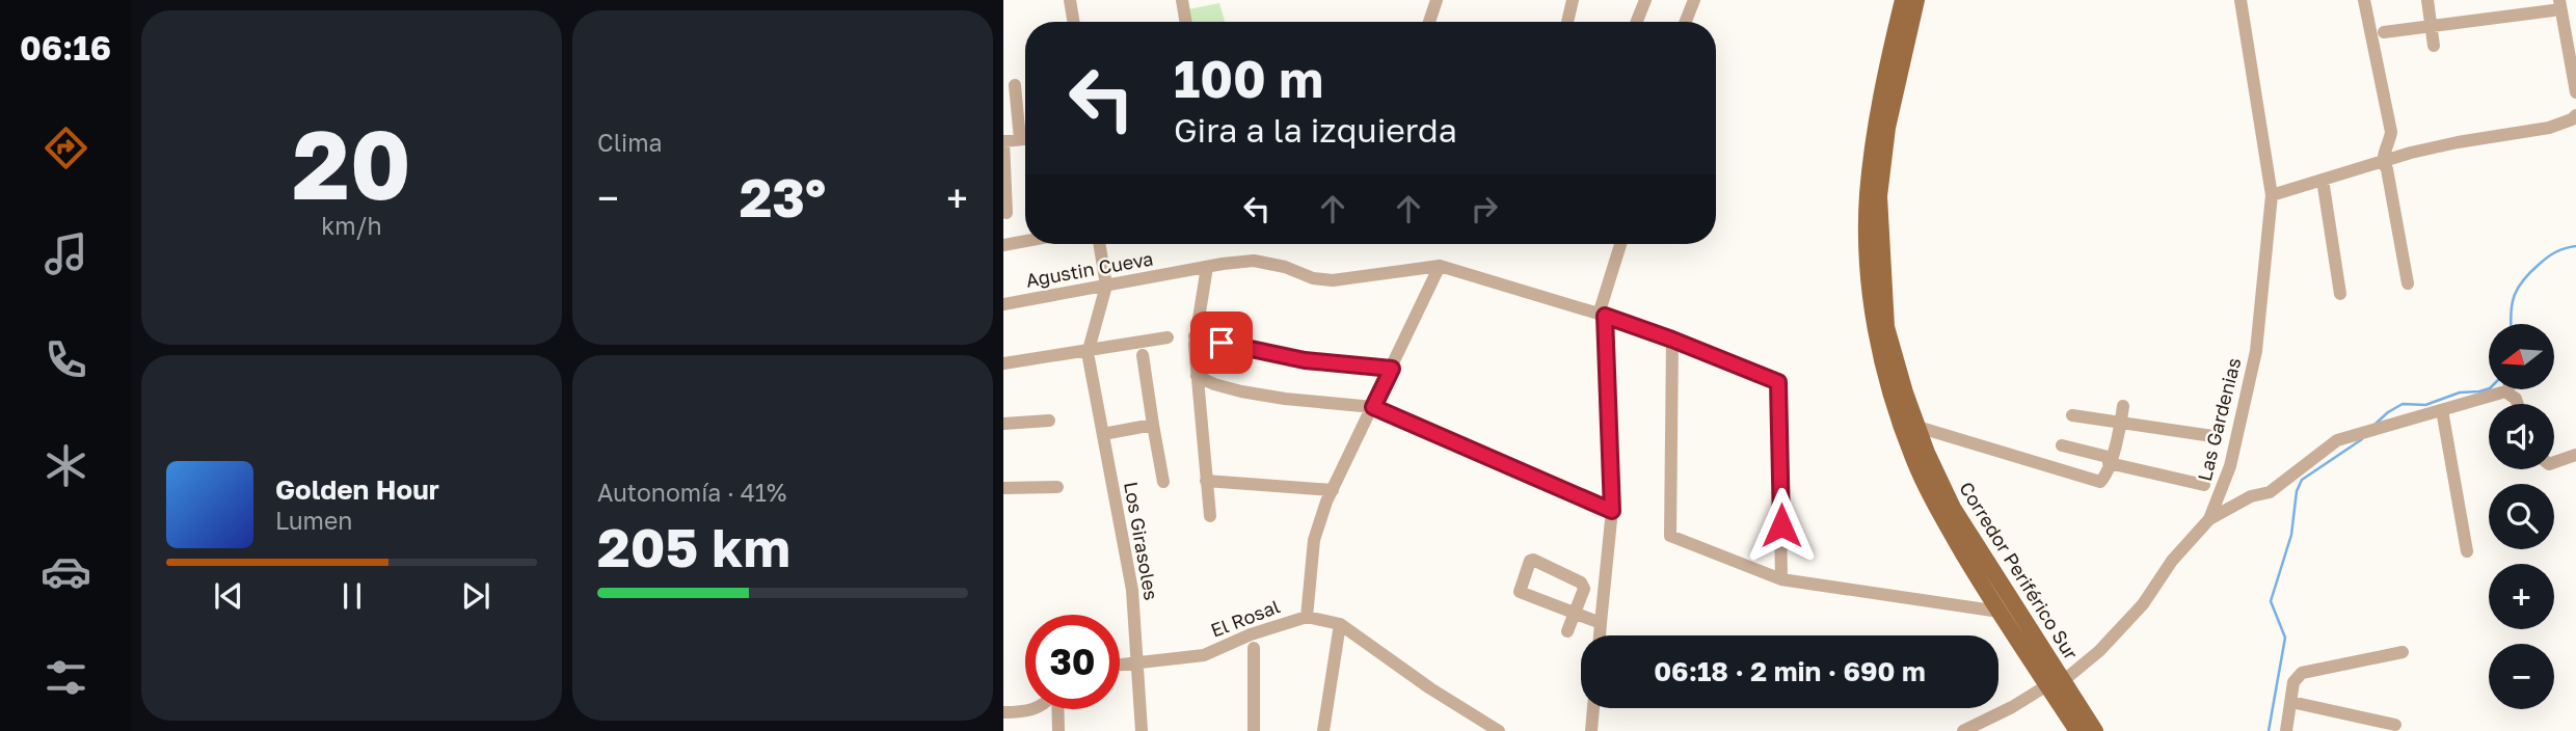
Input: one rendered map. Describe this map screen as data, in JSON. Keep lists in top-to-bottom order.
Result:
{
  "streets": {
    "main road": ["Corredor Periférico Sur"],
    "street": [
      "Agustin Cueva",
      "Las Gardenias",
      "Los Girasoles",
      "El Rosal"
    ]
  },
  "crossings": [
    ["Las Gardenias", "Corredor Periférico Sur"],
    ["Los Girasoles", "El Rosal"]
  ],
  "north": "left",
  "page": {
    "tabs": "06:16",
    "tile": [
      ["20", "km/h"],
      "Clima",
      ["Autonomía · 41%", "205 km"]
    ],
    "turn": ["100 m", "Gira a la izquierda"],
    "heat": ["−", "23°", "+"],
    "map_buttons": ["+", "−"],
    "song": ["Golden Hour", "Lumen"],
    "limit": "30",
    "trip": "06:18 · 2 min · 690 m"
  }
}
